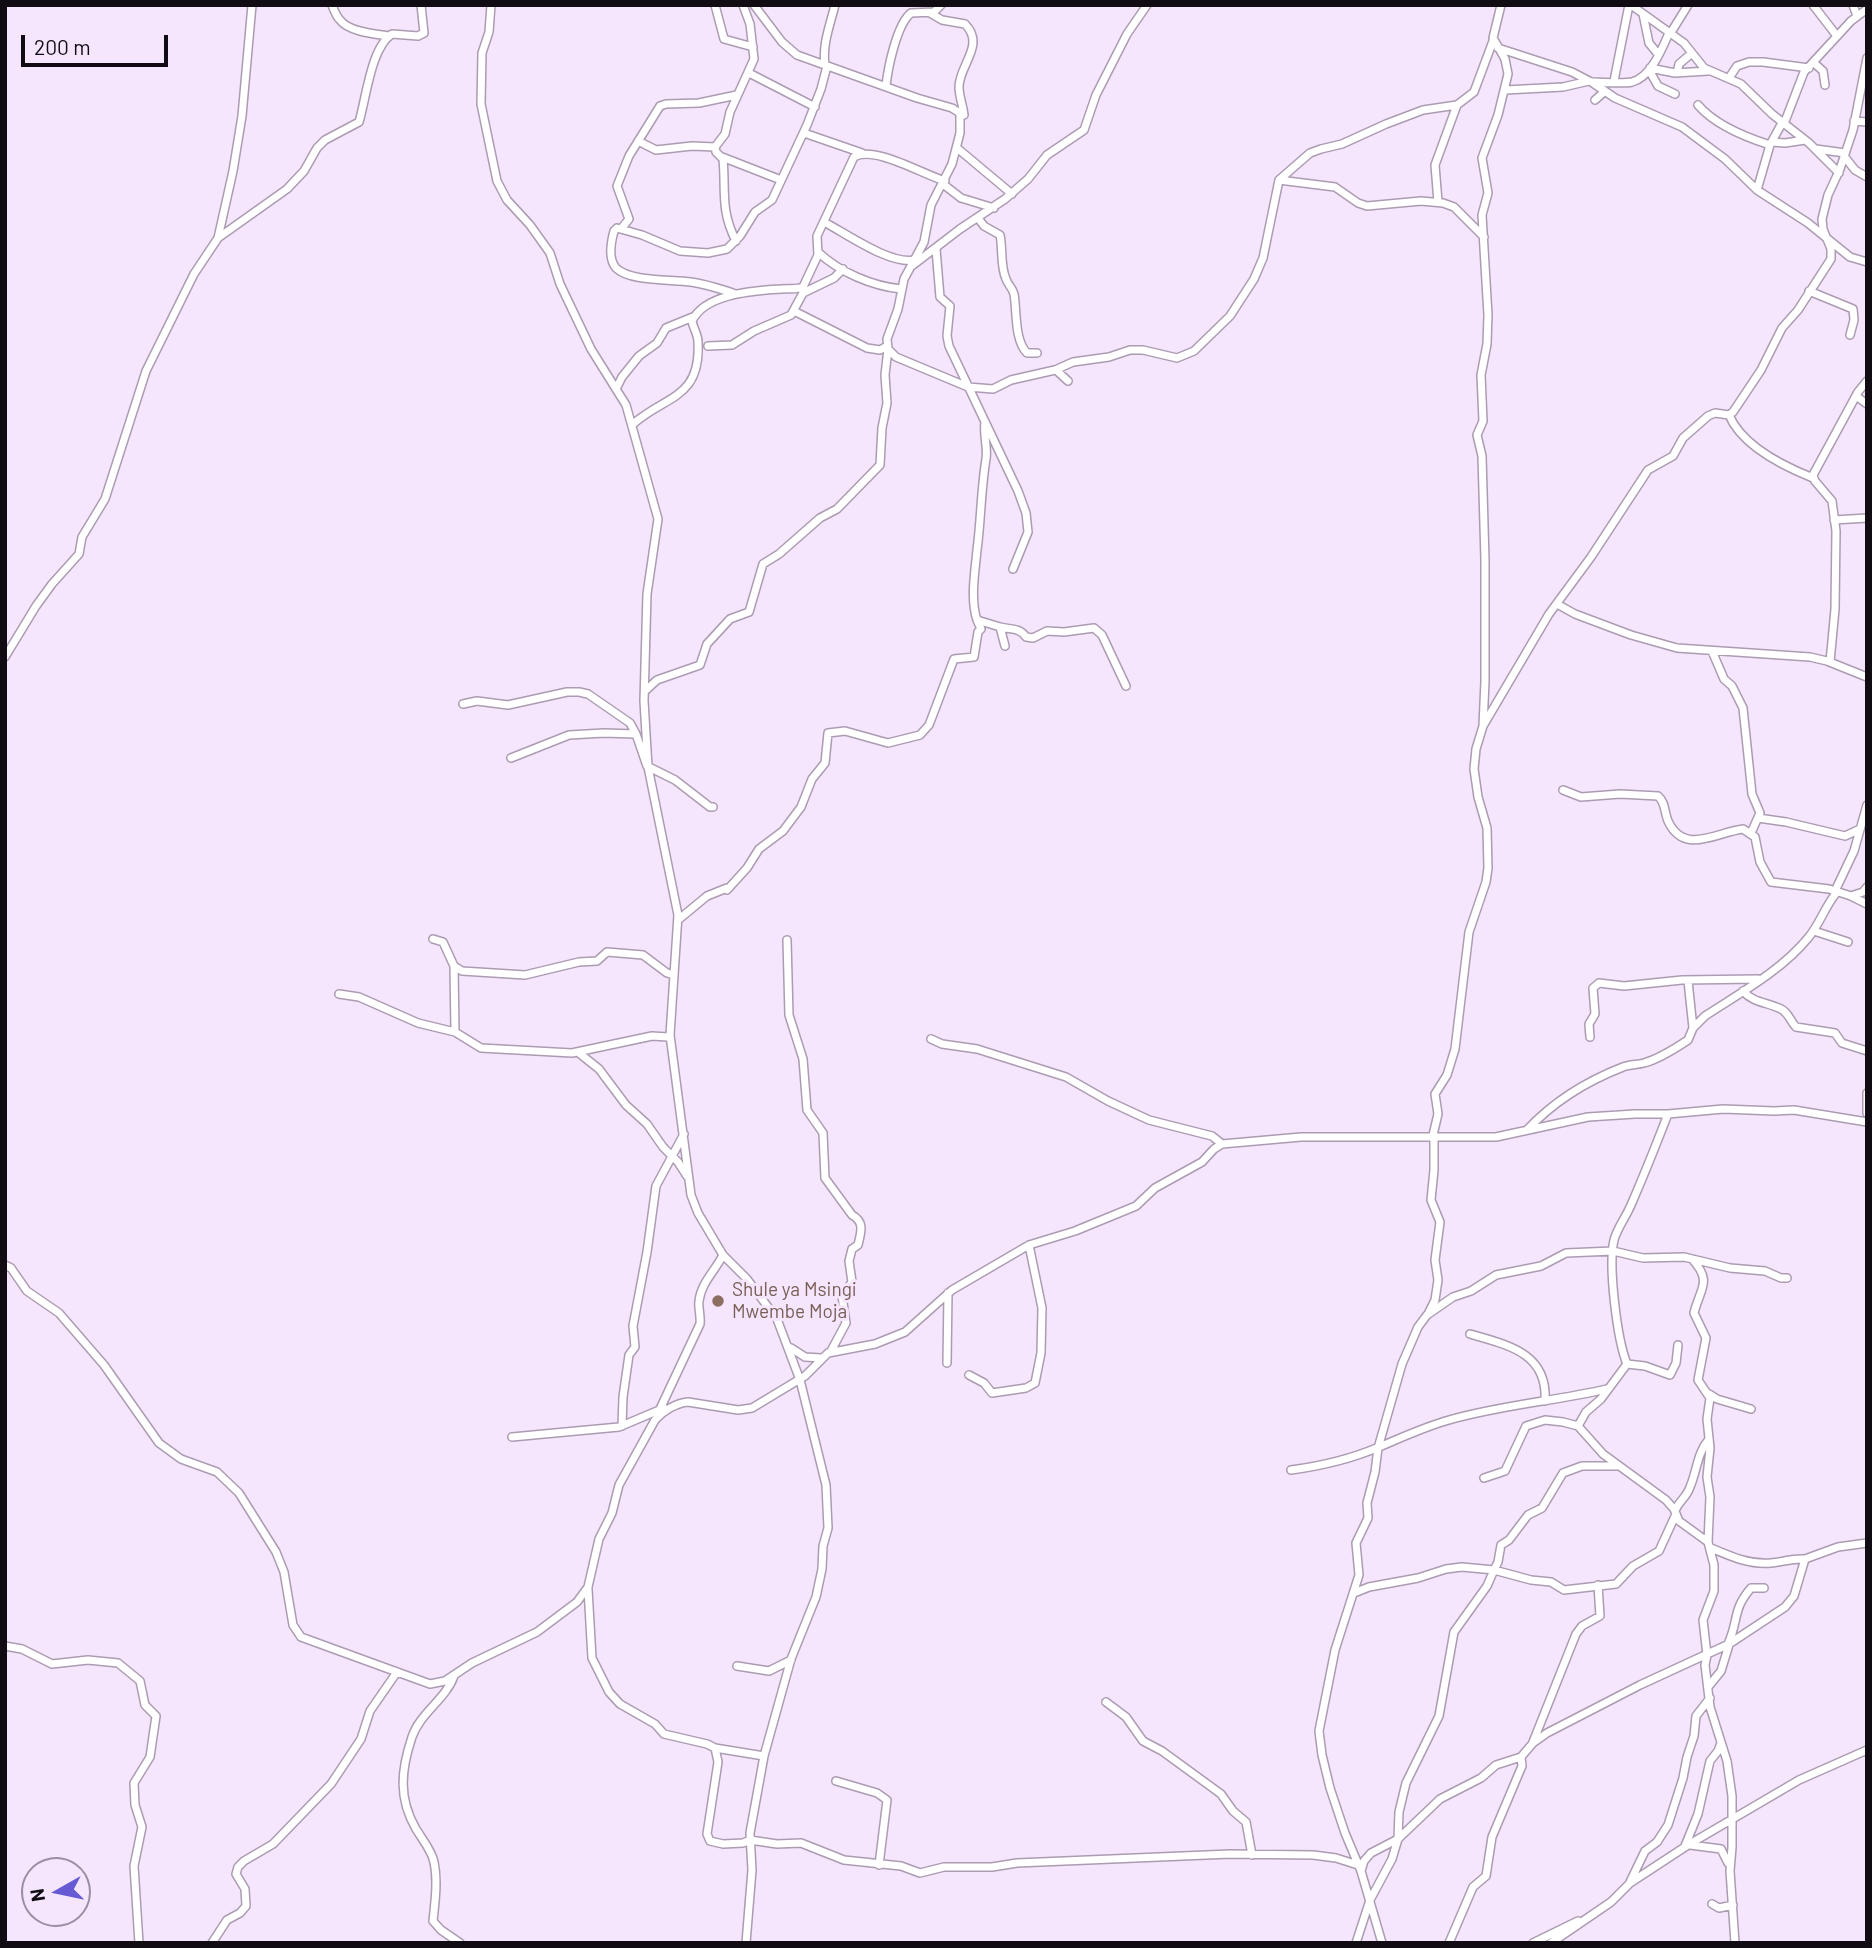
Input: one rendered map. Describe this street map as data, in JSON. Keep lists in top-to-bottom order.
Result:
{
  "places": ["Shule ya Msingi Mwembe Moja"],
  "scale_bar": "200 m",
  "north": "left"
}
